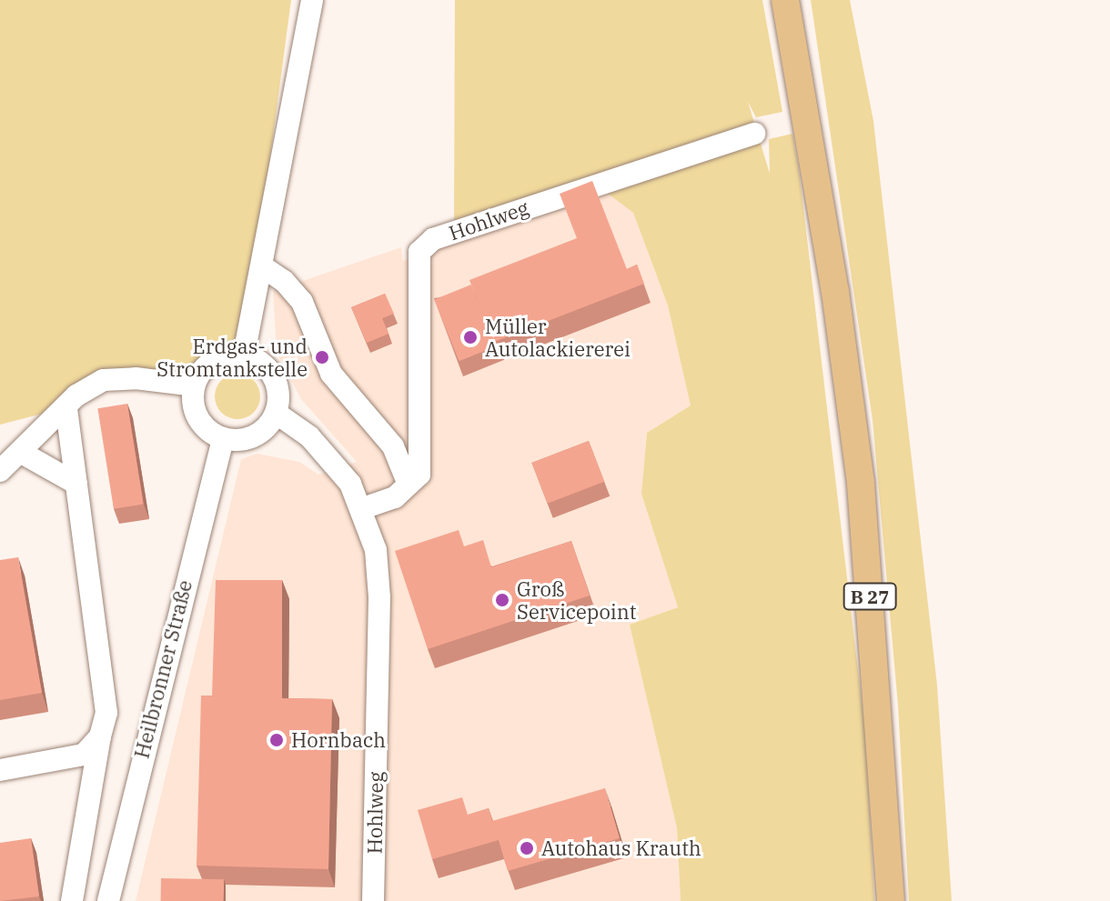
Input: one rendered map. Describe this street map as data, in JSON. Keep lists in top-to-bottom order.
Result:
{
  "streets": {
    "main road": ["B 27"],
    "street": ["Hohlweg", "Heilbronner Straße"]
  },
  "crossings": [
    ["Hohlweg", "Heilbronner Straße"]
  ],
  "places": [
    "Müller Autolackiererei",
    "Erdgas- und Stromtankstelle",
    "Groß Servicepoint",
    "Hornbach",
    "Autohaus Krauth"
  ]
}
